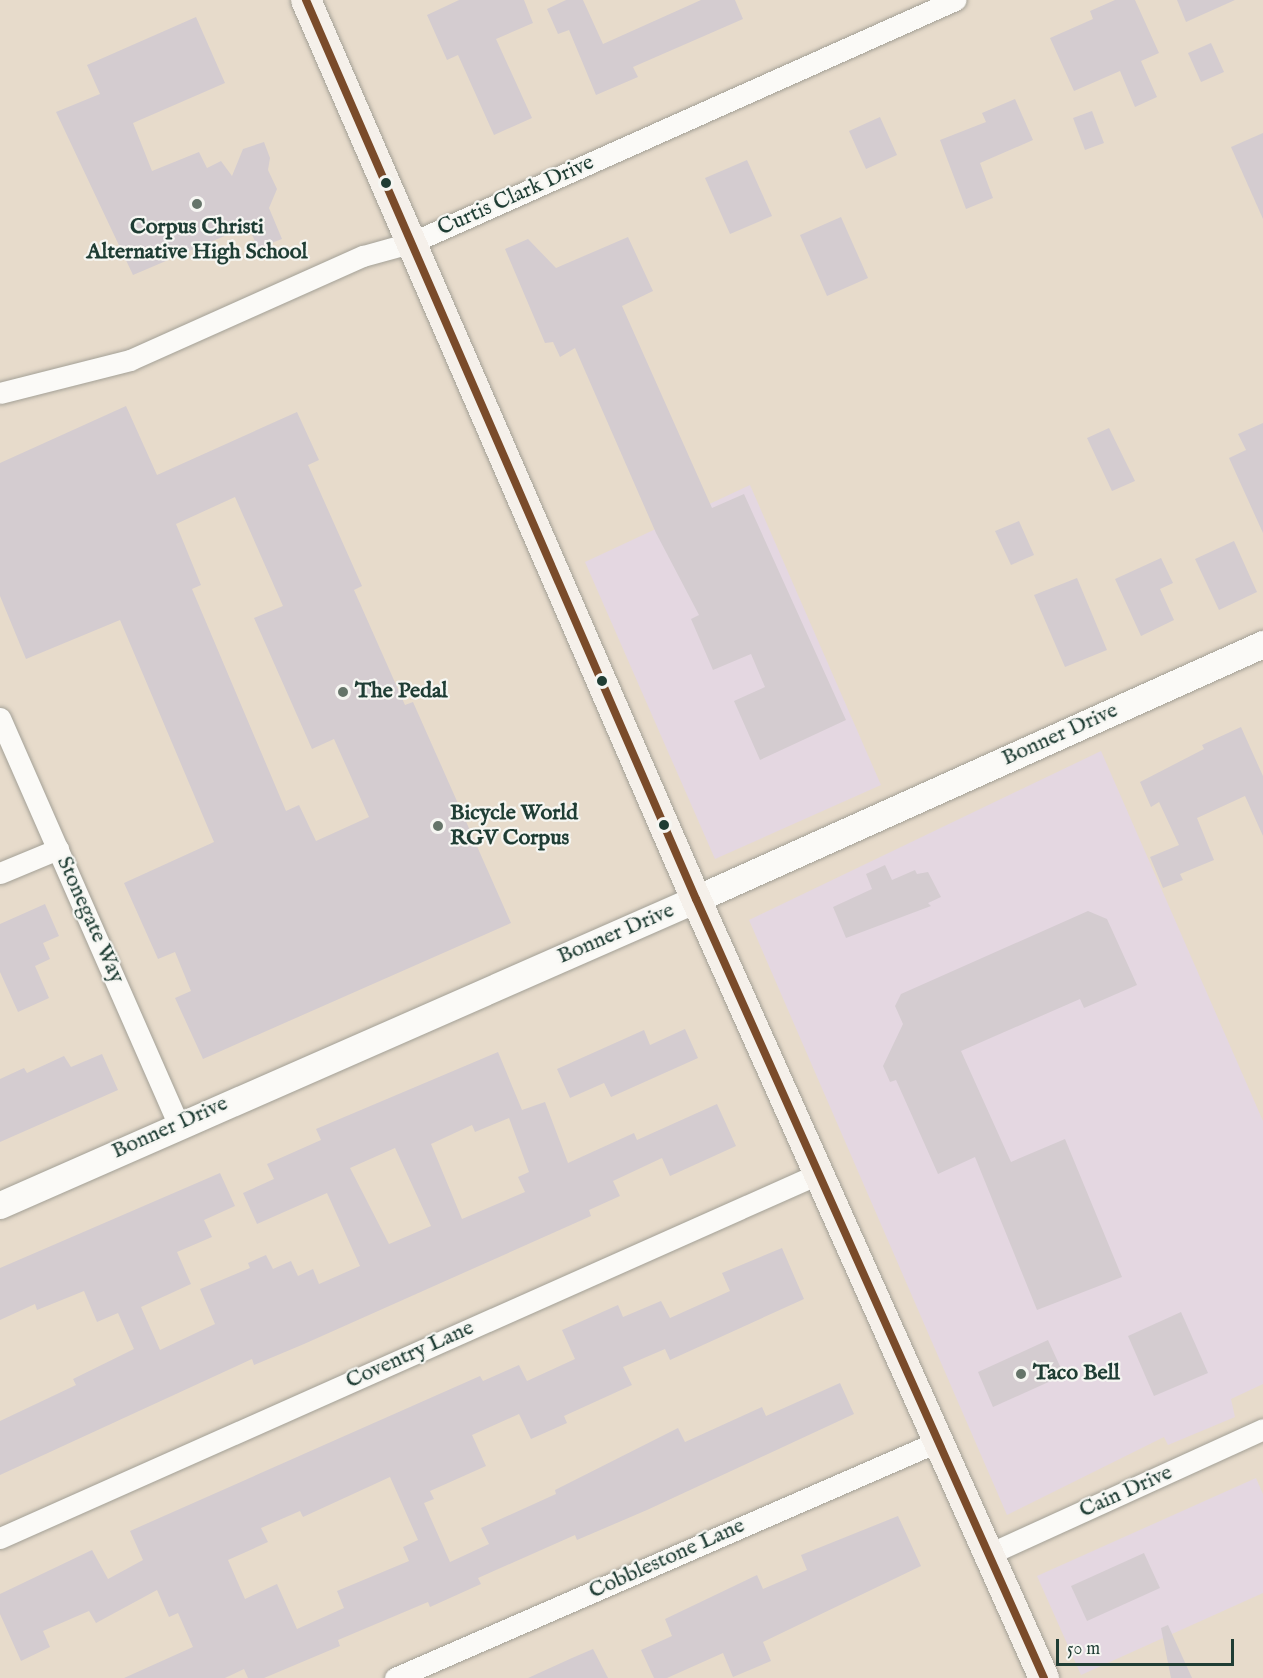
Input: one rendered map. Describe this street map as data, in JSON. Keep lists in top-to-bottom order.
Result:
{
  "streets": {
    "street": [
      "Curtis Clark Drive",
      "Bonner Drive",
      "Stonegate Way",
      "Coventry Lane",
      "Cain Drive",
      "Cobblestone Lane"
    ]
  },
  "crossings": [
    ["Bonner Drive", "Stonegate Way"]
  ],
  "places": [
    "Corpus Christi Alternative High School",
    "The Pedal",
    "Bicycle World RGV Corpus",
    "Taco Bell"
  ],
  "scale_bar": "50 m"
}
